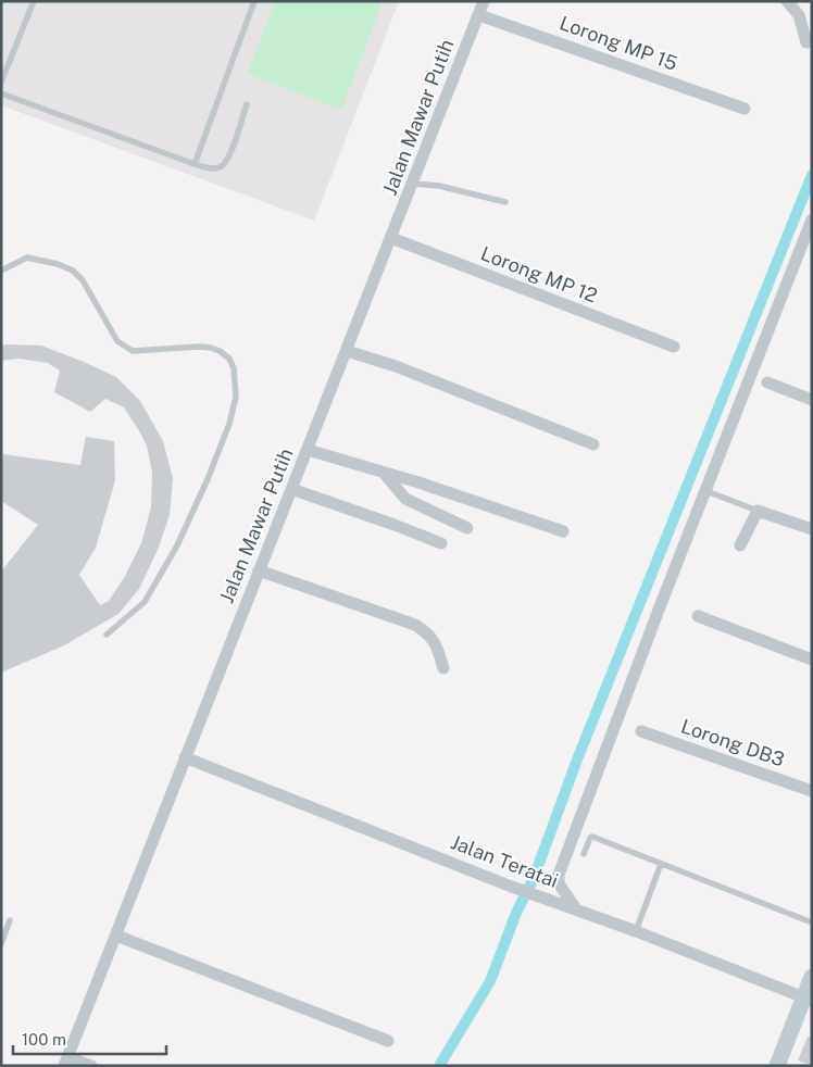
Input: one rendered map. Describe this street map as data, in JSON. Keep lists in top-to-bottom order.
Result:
{
  "streets": {
    "street": [
      "Lorong MP 15",
      "Jalan Mawar Putih",
      "Lorong MP 12",
      "Lorong DB3",
      "Jalan Teratai"
    ]
  },
  "crossings": [
    ["Lorong MP 15", "Jalan Mawar Putih"],
    ["Jalan Mawar Putih", "Lorong MP 12"],
    ["Jalan Mawar Putih", "Jalan Teratai"]
  ],
  "scale_bar": "100 m"
}
